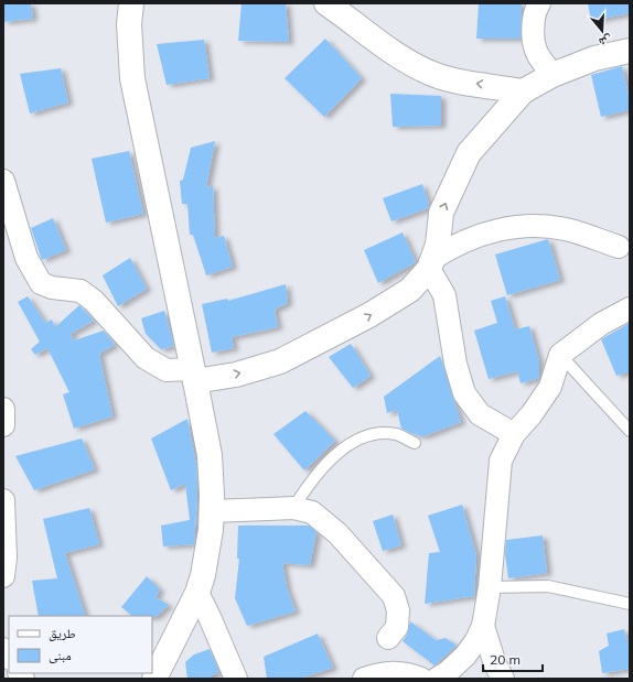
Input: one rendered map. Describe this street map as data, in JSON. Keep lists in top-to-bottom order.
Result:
{
  "legend": ["طريق", "مبنى"],
  "scale_bar": "20 m",
  "north": "bottom"
}
